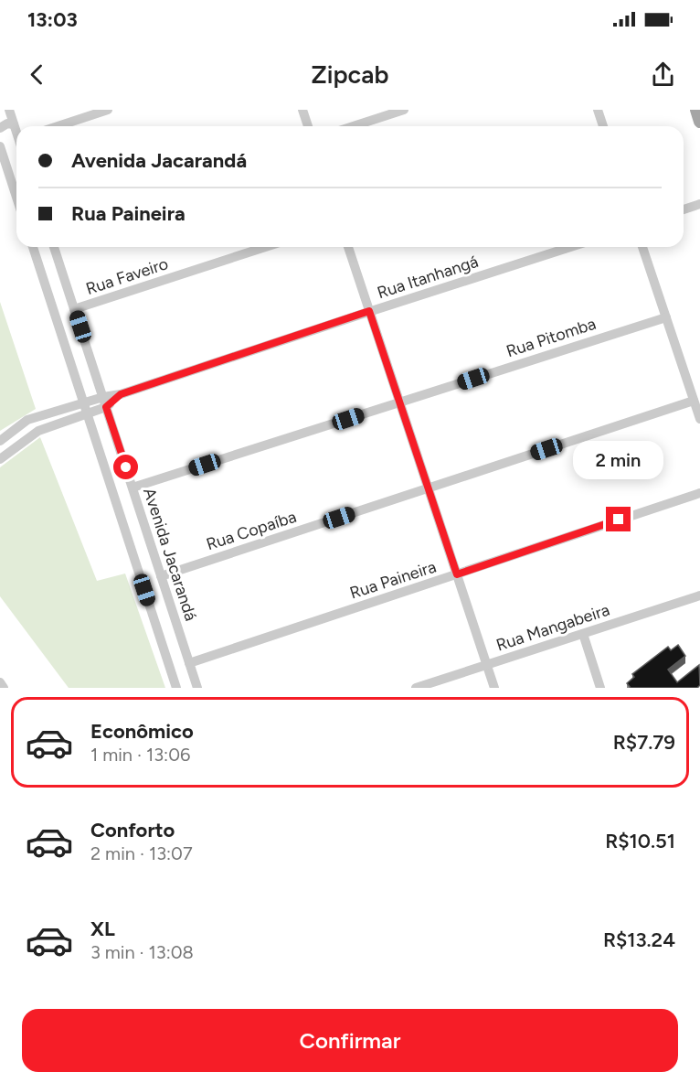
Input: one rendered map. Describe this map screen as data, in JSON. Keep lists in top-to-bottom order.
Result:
{
  "streets": {
    "street": [
      "Rua Faveiro",
      "Rua Itanhangá",
      "Rua Pitomba",
      "Rua Copaíba",
      "Avenida Jacarandá",
      "Rua Paineira",
      "Rua Mangabeira"
    ]
  },
  "crossings": [
    ["Rua Faveiro", "Avenida Jacarandá"],
    ["Rua Itanhangá", "Avenida Jacarandá"],
    ["Rua Pitomba", "Avenida Jacarandá"],
    ["Rua Copaíba", "Avenida Jacarandá"],
    ["Avenida Jacarandá", "Rua Paineira"]
  ],
  "page": {
    "status": "13:03",
    "header": "Zipcab",
    "banner": ["Avenida Jacarandá", "Rua Paineira"],
    "bubble": "2 min",
    "list": [
      {
        "name": "Econômico",
        "note": "1 min · 13:06",
        "value": "R$7.79"
      },
      {
        "name": "Conforto",
        "note": "2 min · 13:07",
        "value": "R$10.51"
      },
      {
        "name": "XL",
        "note": "3 min · 13:08",
        "value": "R$13.24"
      }
    ],
    "buttons": "Confirmar"
  }
}
